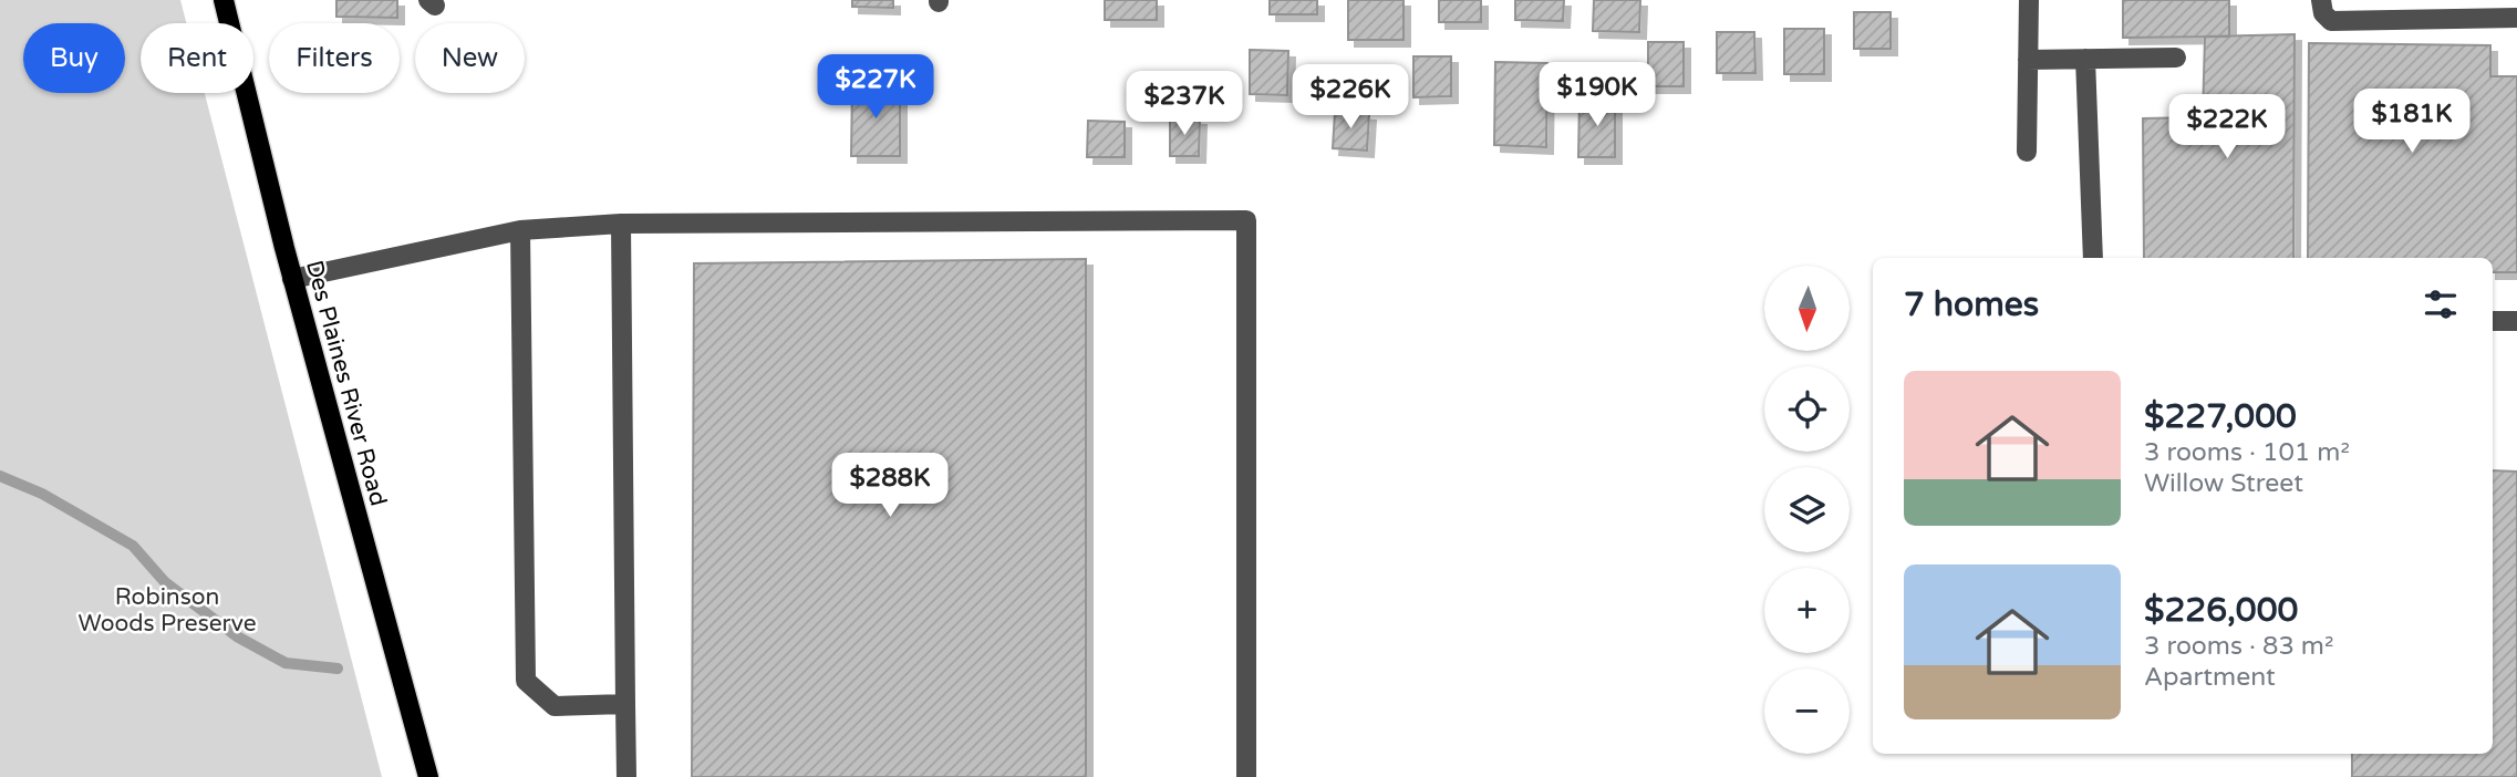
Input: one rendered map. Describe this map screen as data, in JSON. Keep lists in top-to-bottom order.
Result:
{
  "streets": {
    "main road": ["Des Plaines River Road"]
  },
  "parks": ["Robinson Woods Preserve"],
  "north": "bottom",
  "page": {
    "chip": [
      "Buy",
      "Rent",
      "Filters",
      "New"
    ],
    "price": [
      "$227K",
      "$190K",
      "$226K",
      "$237K",
      "$181K",
      "$222K",
      "$288K"
    ],
    "heading": "7 homes",
    "map_buttons": ["+", "−"],
    "list": [
      {
        "name": "$227,000",
        "note": "3 rooms · 101 m² · Willow Street"
      },
      {
        "name": "$226,000",
        "note": "3 rooms · 83 m² · Apartment"
      }
    ]
  }
}
